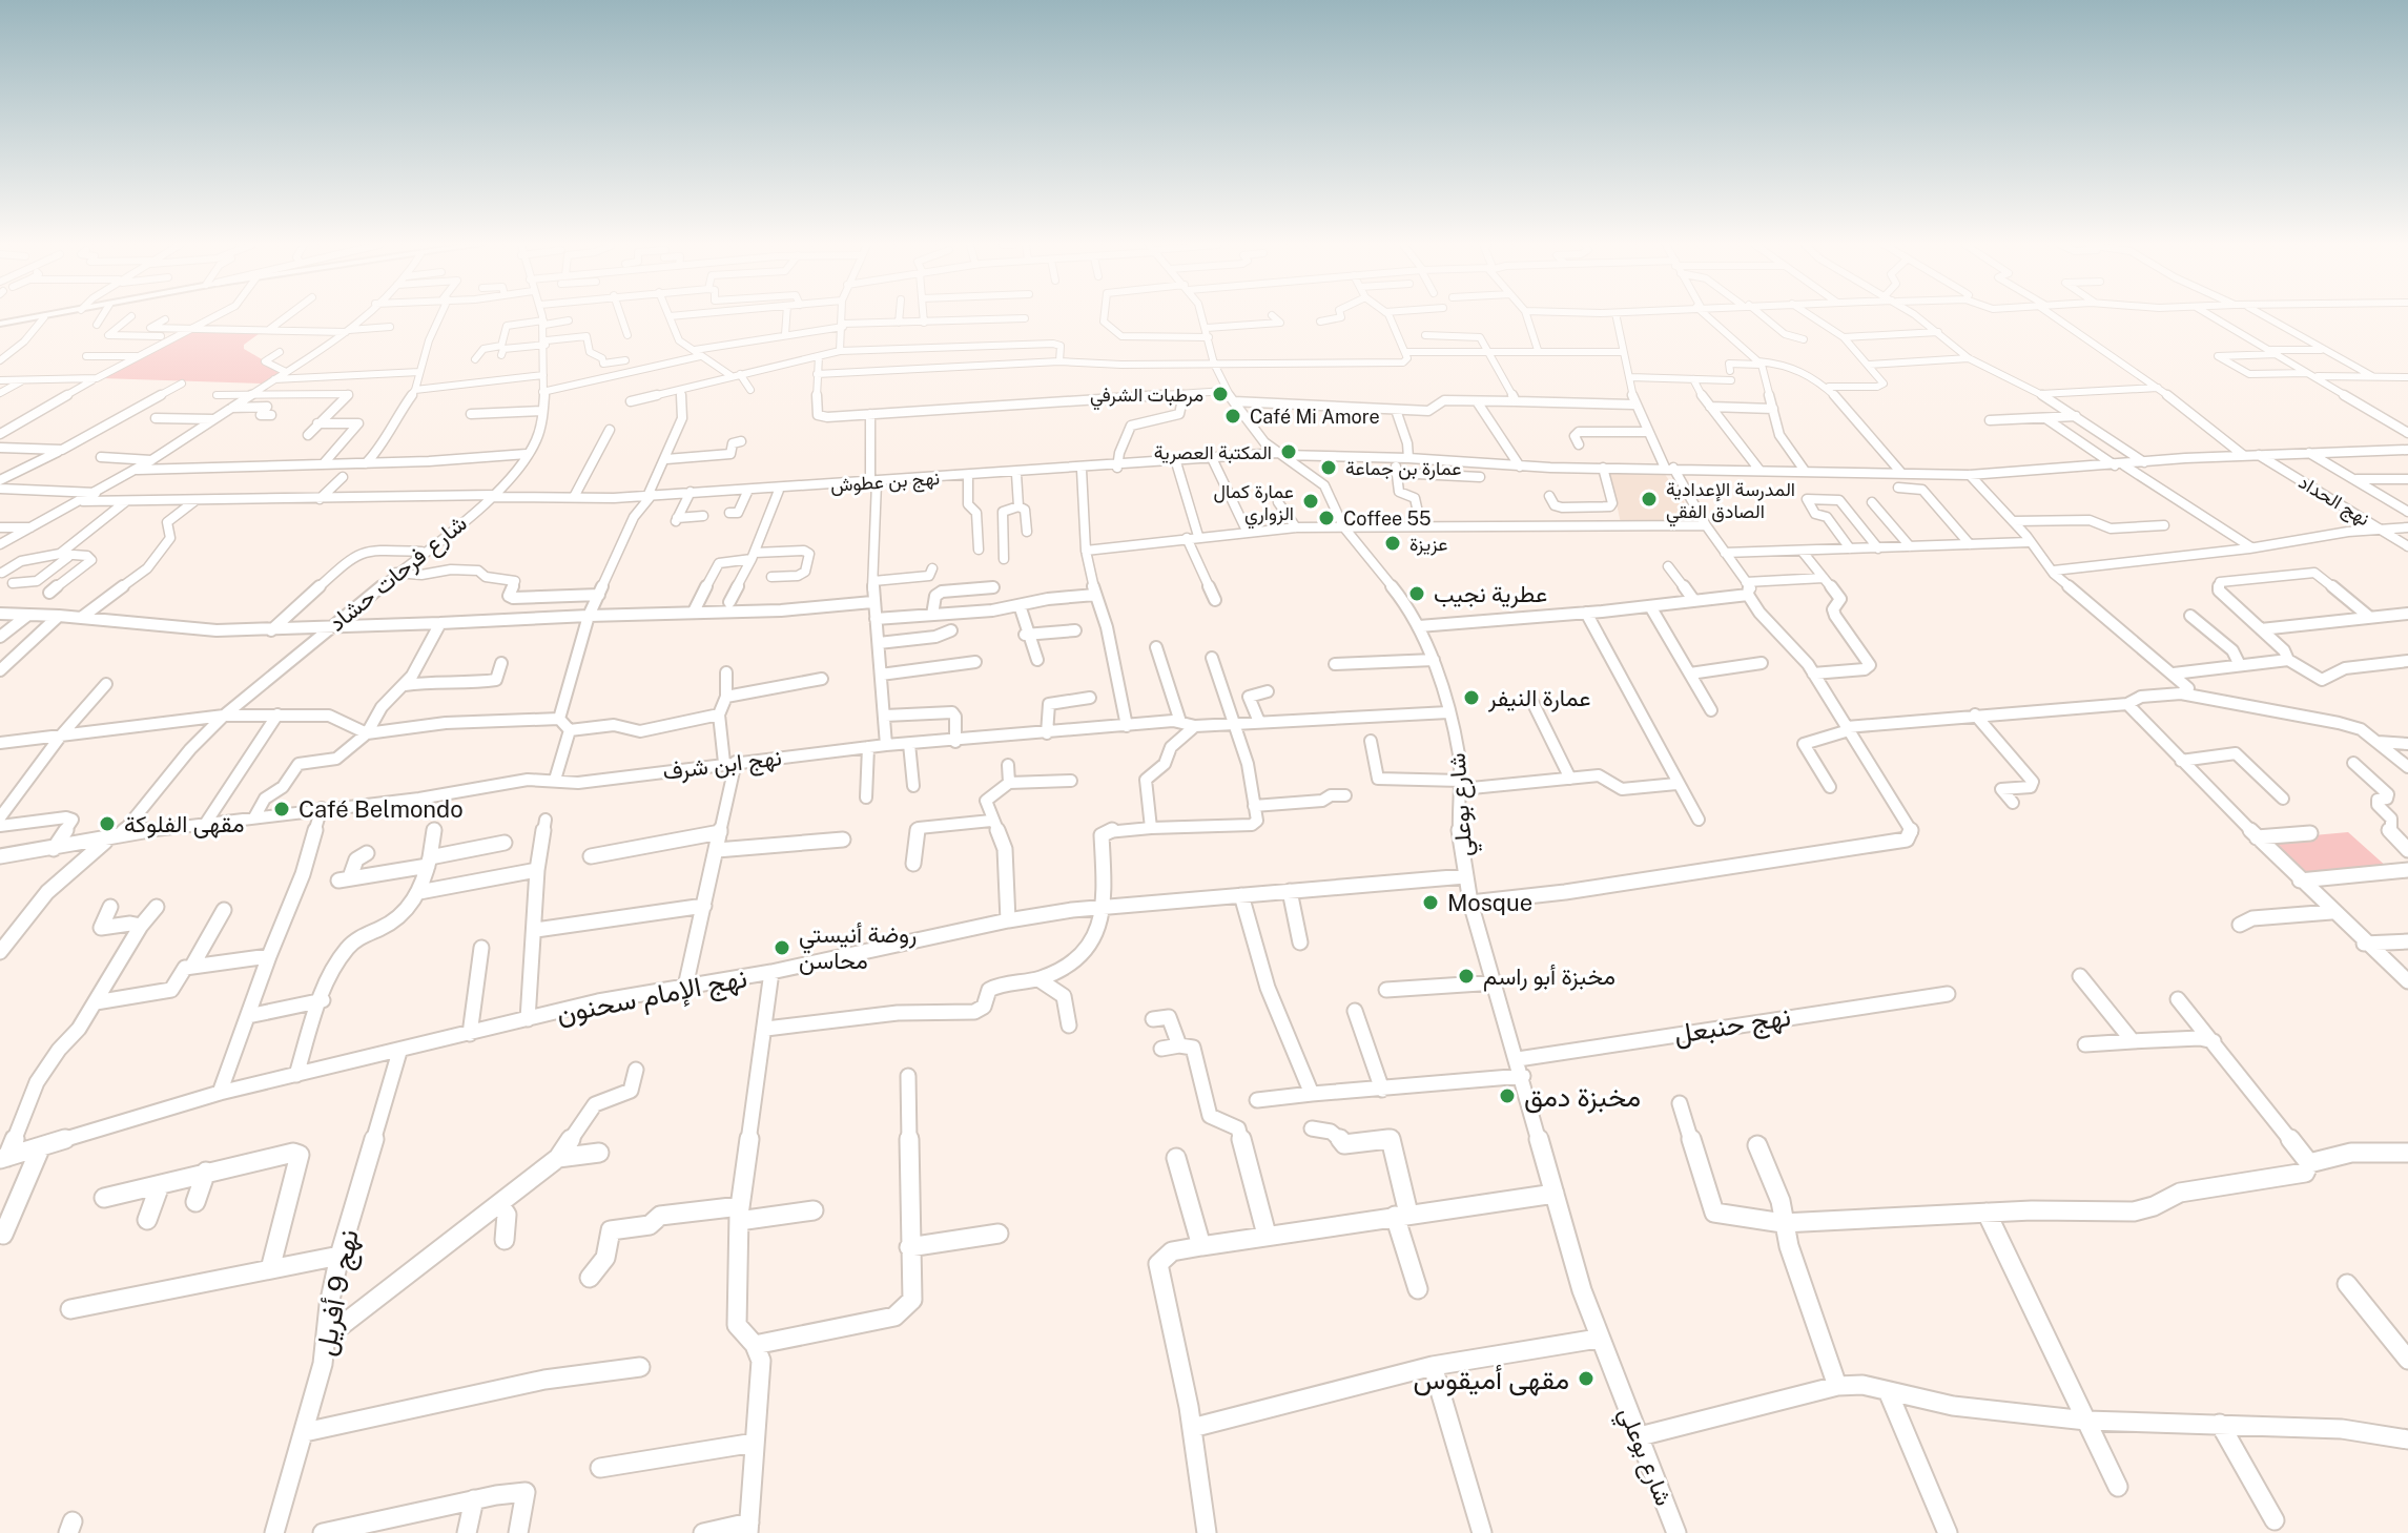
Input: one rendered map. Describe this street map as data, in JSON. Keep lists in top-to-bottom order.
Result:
{
  "streets": {
    "street": [
      "نهج بن عطوش",
      "نهج الحداد",
      "شارع فرحات حشاد",
      "نهج ابن شرف",
      "شارع بوعلي",
      "نهج الإمام سحنون",
      "نهج حنبعل",
      "نهج 9 أفريل"
    ]
  },
  "crossings": [
    ["نهج بن عطوش", "نهج الحداد"],
    ["نهج بن عطوش", "شارع فرحات حشاد"],
    ["نهج بن عطوش", "شارع بوعلي"],
    ["شارع فرحات حشاد", "نهج ابن شرف"],
    ["نهج ابن شرف", "شارع بوعلي"],
    ["شارع بوعلي", "نهج الإمام سحنون"],
    ["شارع بوعلي", "نهج حنبعل"],
    ["نهج الإمام سحنون", "نهج 9 أفريل"]
  ],
  "places": [
    "مرطبات الشرفي",
    "Café Mi Amore",
    "المكتبة العصرية",
    "عمارة بن جماعة",
    "المدرسة الإعدادية الصادق الفقي",
    "عمارة كمال الزواري",
    "Coffee 55",
    "عزيزة",
    "عطرية نجيب",
    "عمارة النيفر",
    "Café Belmondo",
    "مقهى الفلوكة",
    "Mosque",
    "روضة أنيستي محاسن",
    "مخبزة أبو راسم",
    "مخبزة دمق",
    "مقهى أميقوس"
  ]
}
